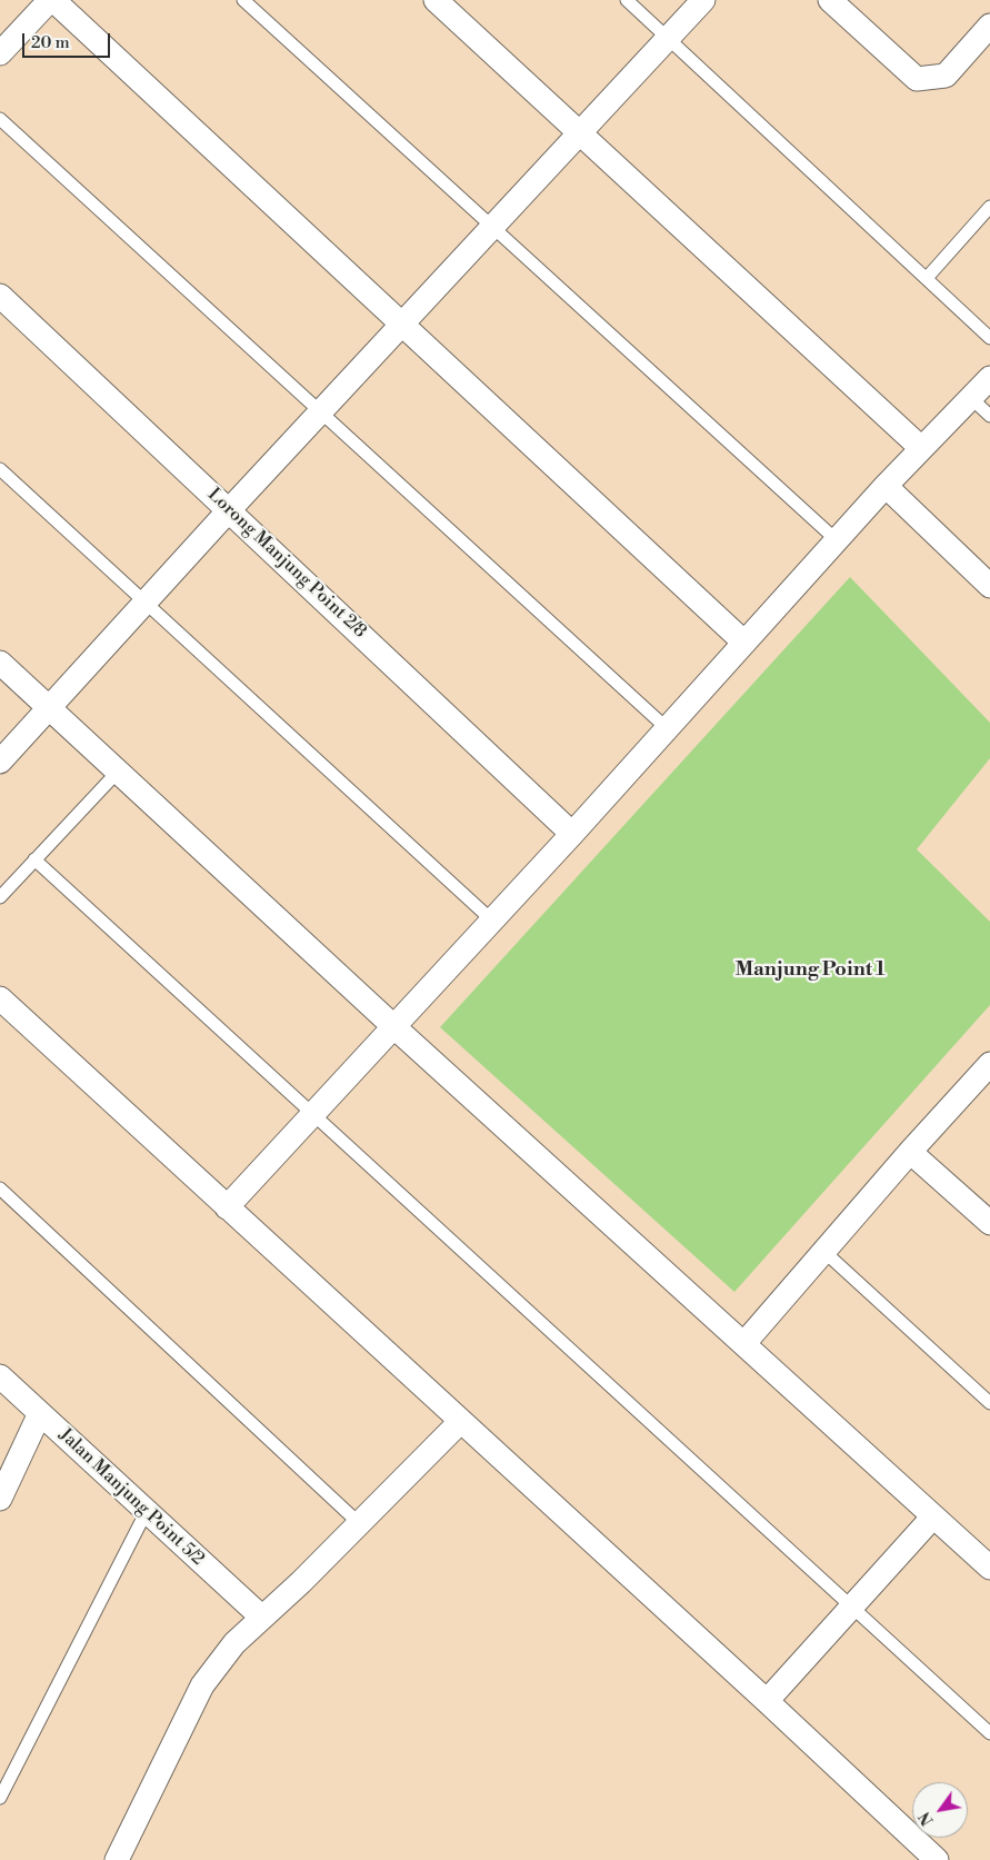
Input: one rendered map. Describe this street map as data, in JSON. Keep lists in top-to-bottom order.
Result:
{
  "streets": {
    "street": ["Lorong Manjung Point 2/8", "Jalan Manjung Point 5/2"]
  },
  "districts": ["Manjung Point 1"],
  "scale_bar": "20 m",
  "north": "bottom left"
}
